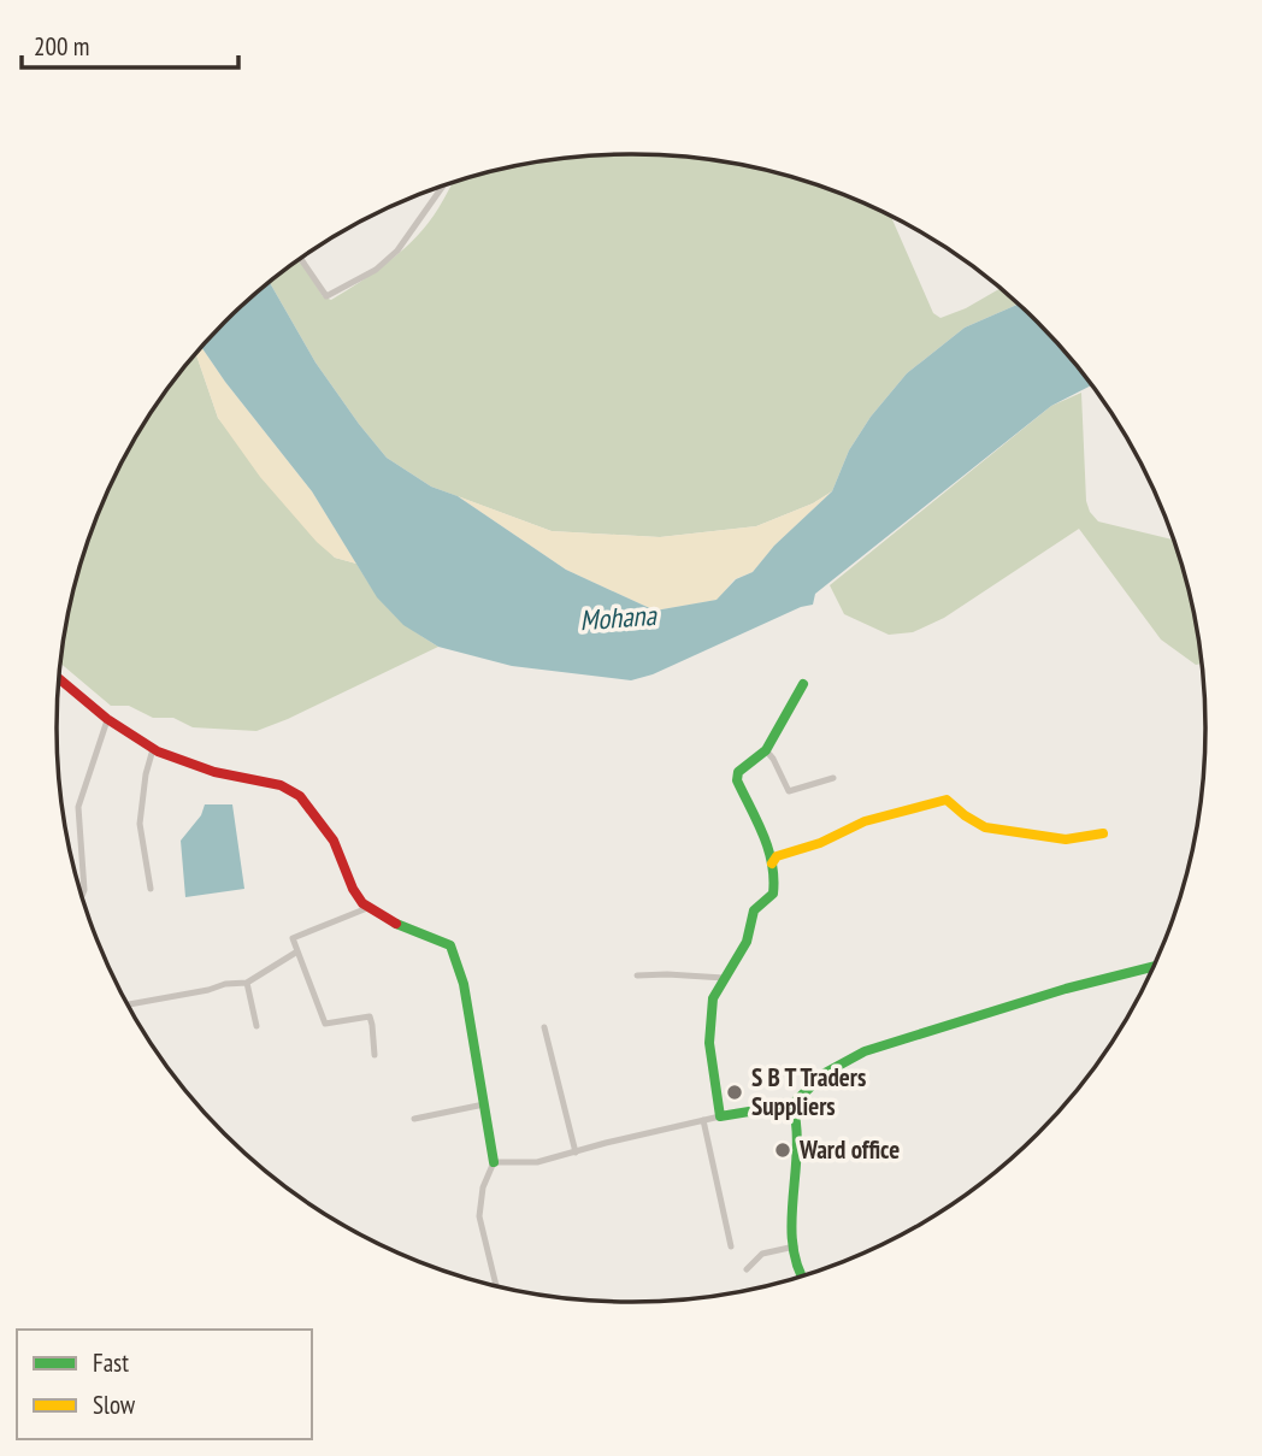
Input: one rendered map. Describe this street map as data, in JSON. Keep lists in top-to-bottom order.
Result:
{
  "water": ["Mohana"],
  "places": ["S B T Traders Suppliers", "Ward office"],
  "legend": ["Fast", "Slow"],
  "scale_bar": "200 m"
}
